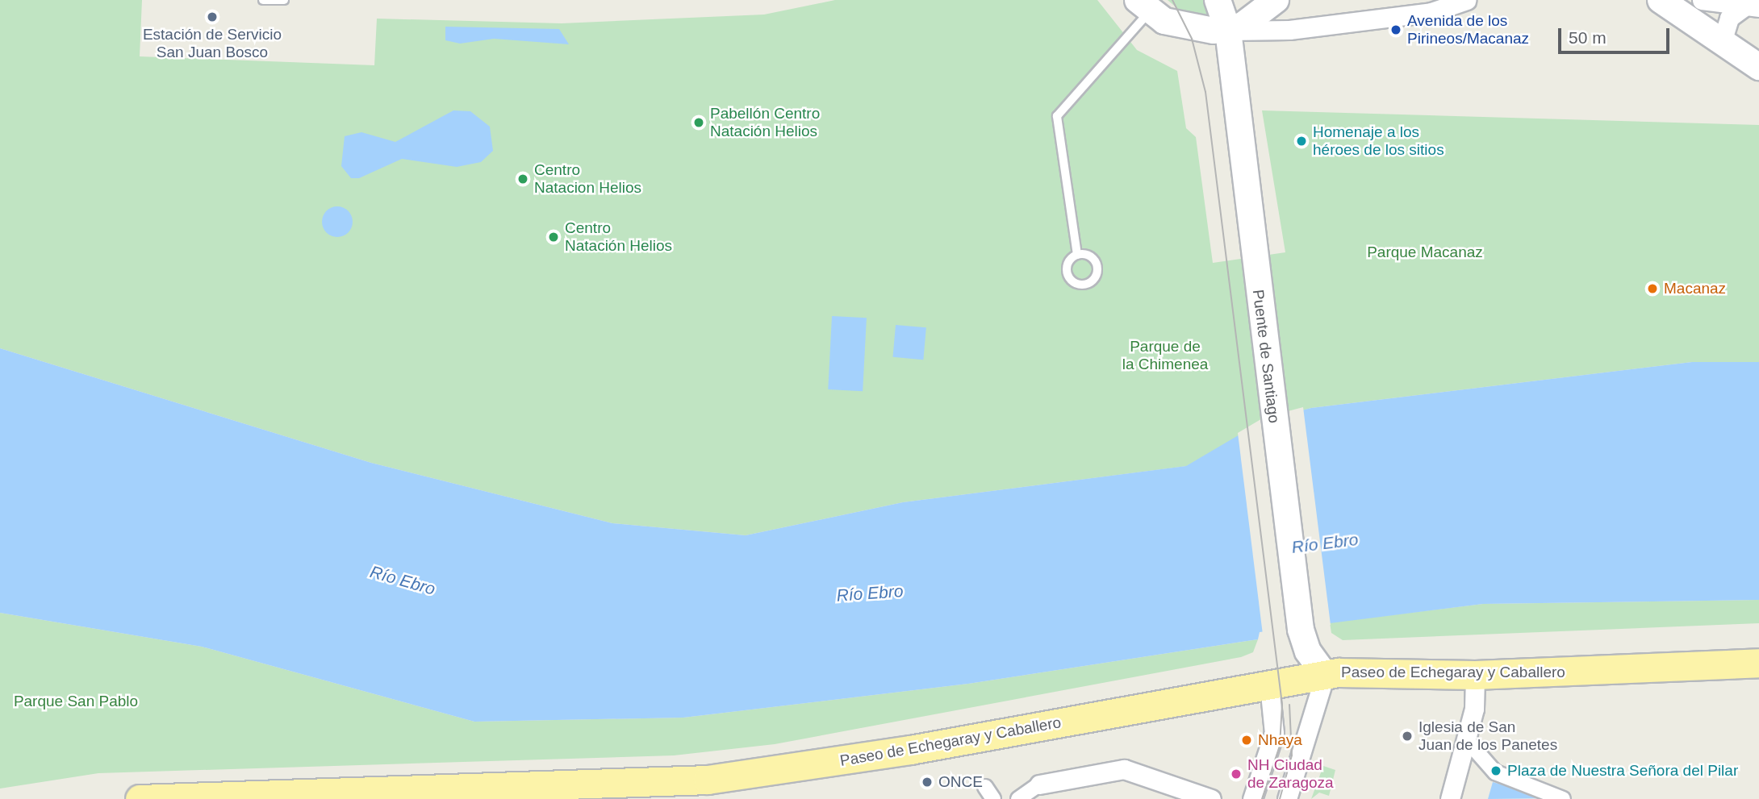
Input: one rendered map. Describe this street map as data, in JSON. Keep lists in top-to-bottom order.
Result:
{
  "streets": {
    "main road": ["Puente de Santiago", "Paseo de Echegaray y Caballero"]
  },
  "crossings": [
    ["Puente de Santiago", "Paseo de Echegaray y Caballero"]
  ],
  "water": ["Río Ebro"],
  "parks": ["Parque Macanaz", "Parque de la Chimenea", "Parque San Pablo"],
  "places": [
    "Estación de Servicio San Juan Bosco",
    "Avenida de los Pirineos/Macanaz",
    "Pabellón Centro Natación Helios",
    "Homenaje a los héroes de los sitios",
    "Centro Natacion Helios",
    "Centro Natación Helios",
    "Macanaz",
    "Iglesia de San Juan de los Panetes",
    "Nhaya",
    "Plaza de Nuestra Señora del Pilar",
    "NH Ciudad de Zaragoza",
    "ONCE"
  ],
  "scale_bar": "50 m"
}
